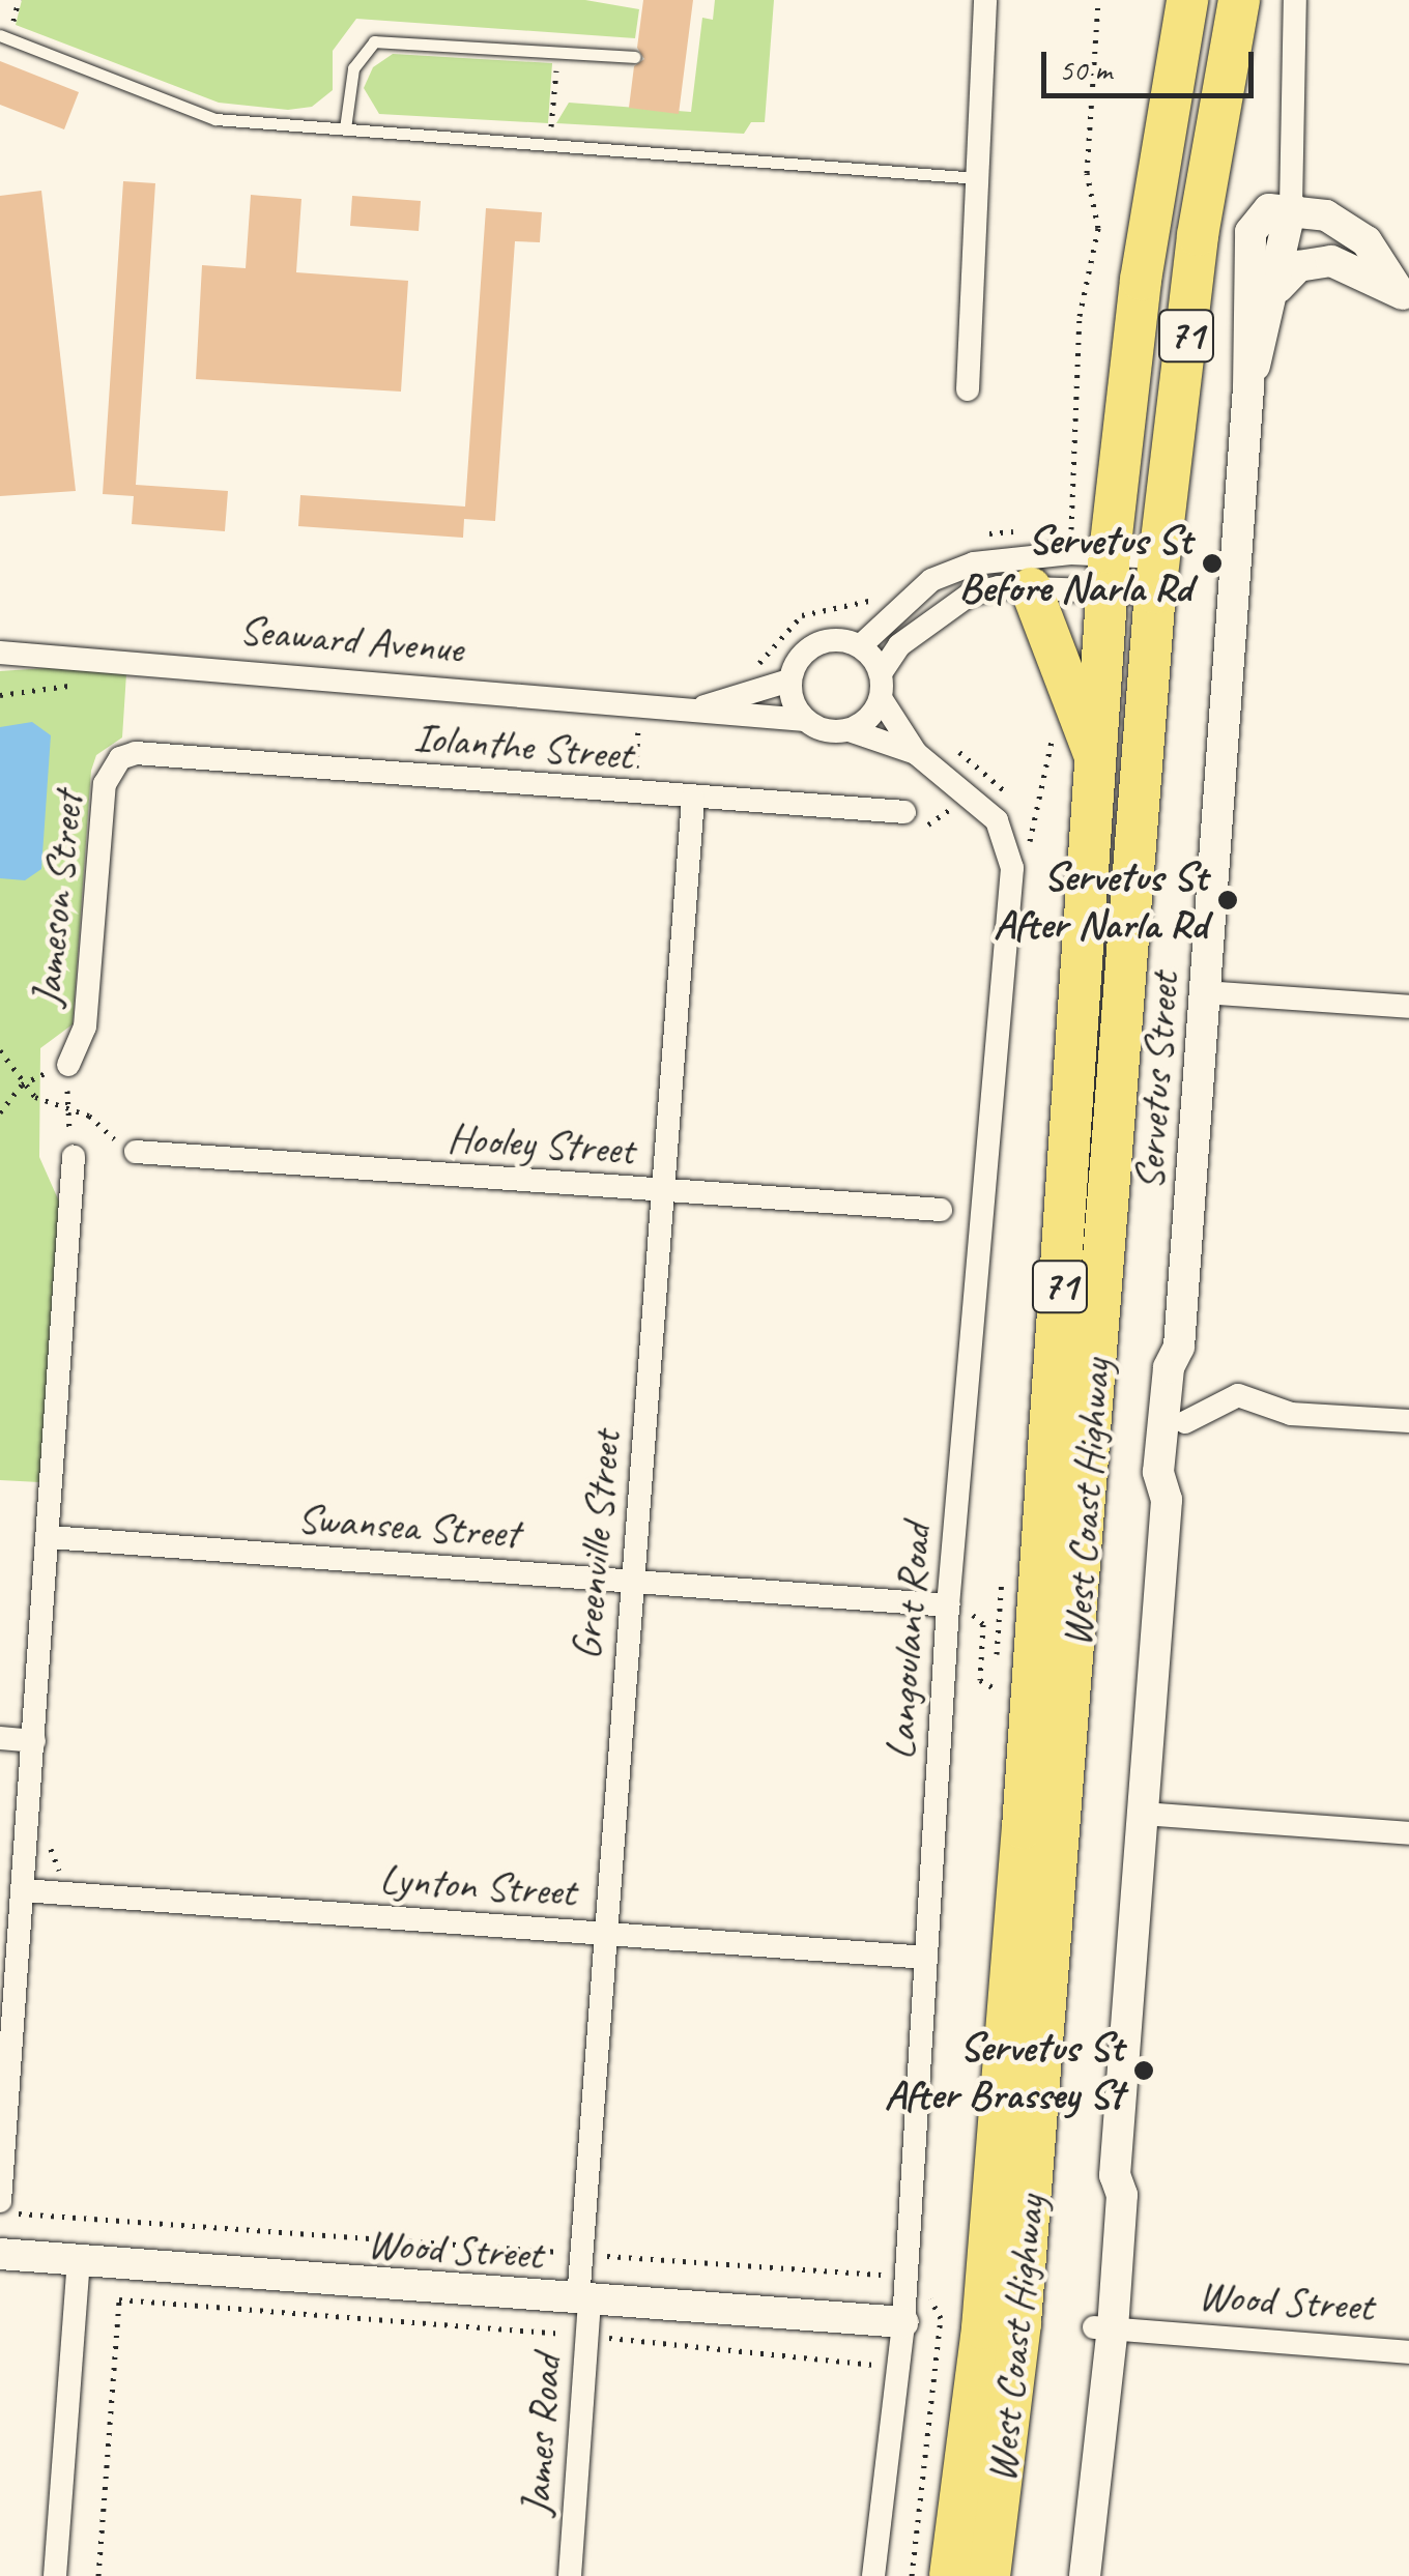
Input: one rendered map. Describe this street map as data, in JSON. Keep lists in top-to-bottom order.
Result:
{
  "streets": {
    "highway": ["71", "West Coast Highway"],
    "street": [
      "Seaward Avenue",
      "Iolanthe Street",
      "Jameson Street",
      "Servetus Street",
      "Hooley Street",
      "Swansea Street",
      "Greenville Street",
      "Langoulant Road",
      "Lynton Street",
      "Wood Street",
      "James Road"
    ]
  },
  "crossings": [
    ["Seaward Avenue", "Langoulant Road"],
    ["Iolanthe Street", "Jameson Street"],
    ["Iolanthe Street", "Greenville Street"],
    ["Servetus Street", "Wood Street"],
    ["Hooley Street", "Greenville Street"],
    ["Swansea Street", "Greenville Street"],
    ["Swansea Street", "Langoulant Road"],
    ["Greenville Street", "Lynton Street"],
    ["Greenville Street", "Wood Street"],
    ["Greenville Street", "James Road"],
    ["Langoulant Road", "Lynton Street"],
    ["Langoulant Road", "Wood Street"],
    ["Wood Street", "James Road"]
  ],
  "places": ["Servetus St Before Narla Rd", "Servetus St After Narla Rd", "Servetus St After Brassey St"],
  "scale_bar": "50 m"
}
